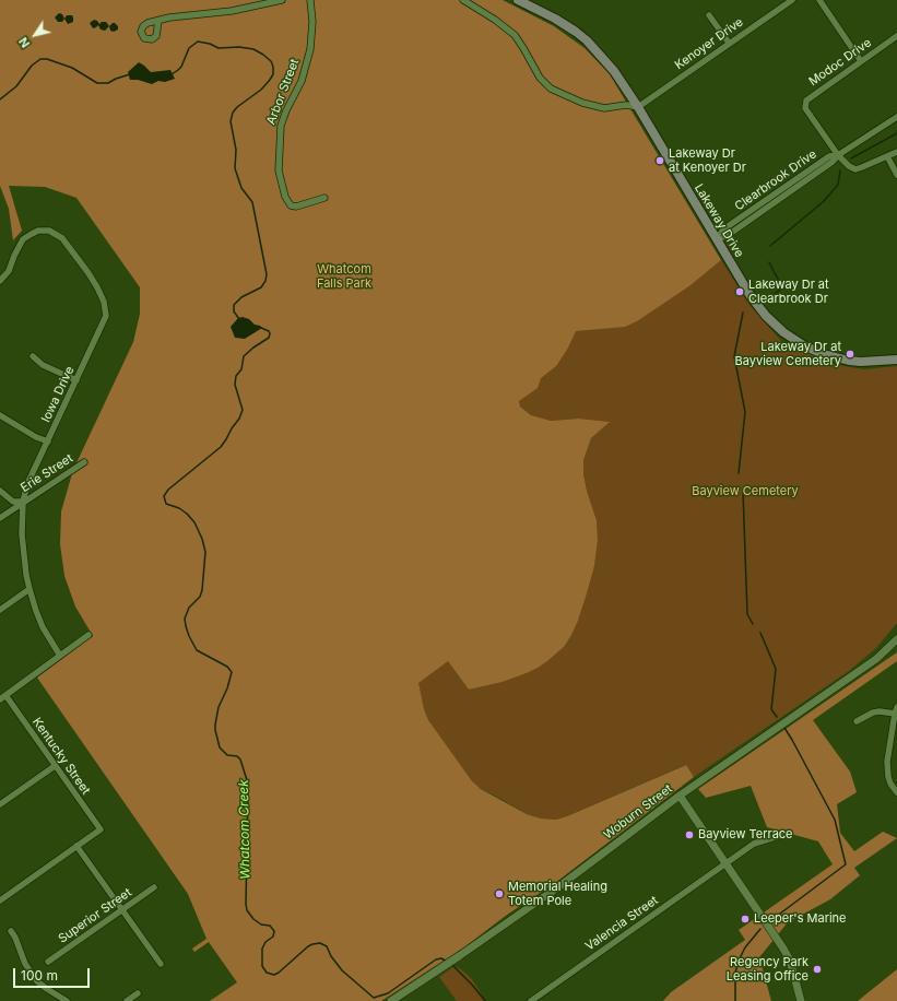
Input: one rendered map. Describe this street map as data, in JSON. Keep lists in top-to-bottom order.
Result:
{
  "streets": {
    "main road": ["Lakeway Drive"],
    "street": [
      "Kenoyer Drive",
      "Modoc Drive",
      "Arbor Street",
      "Clearbrook Drive",
      "Iowa Drive",
      "Erie Street",
      "Kentucky Street",
      "Woburn Street",
      "Superior Street",
      "Valencia Street"
    ]
  },
  "crossings": [
    ["Kenoyer Drive", "Lakeway Drive"],
    ["Modoc Drive", "Clearbrook Drive"],
    ["Clearbrook Drive", "Lakeway Drive"],
    ["Iowa Drive", "Erie Street"]
  ],
  "water": ["Whatcom Creek"],
  "parks": ["Whatcom Falls Park", "Bayview Cemetery"],
  "places": [
    "Lakeway Dr at Kenoyer Dr",
    "Lakeway Dr at Clearbrook Dr",
    "Lakeway Dr at Bayview Cemetery",
    "Bayview Terrace",
    "Memorial Healing Totem Pole",
    "Leeper's Marine",
    "Regency Park Leasing Office"
  ],
  "scale_bar": "100 m",
  "north": "bottom left"
}
